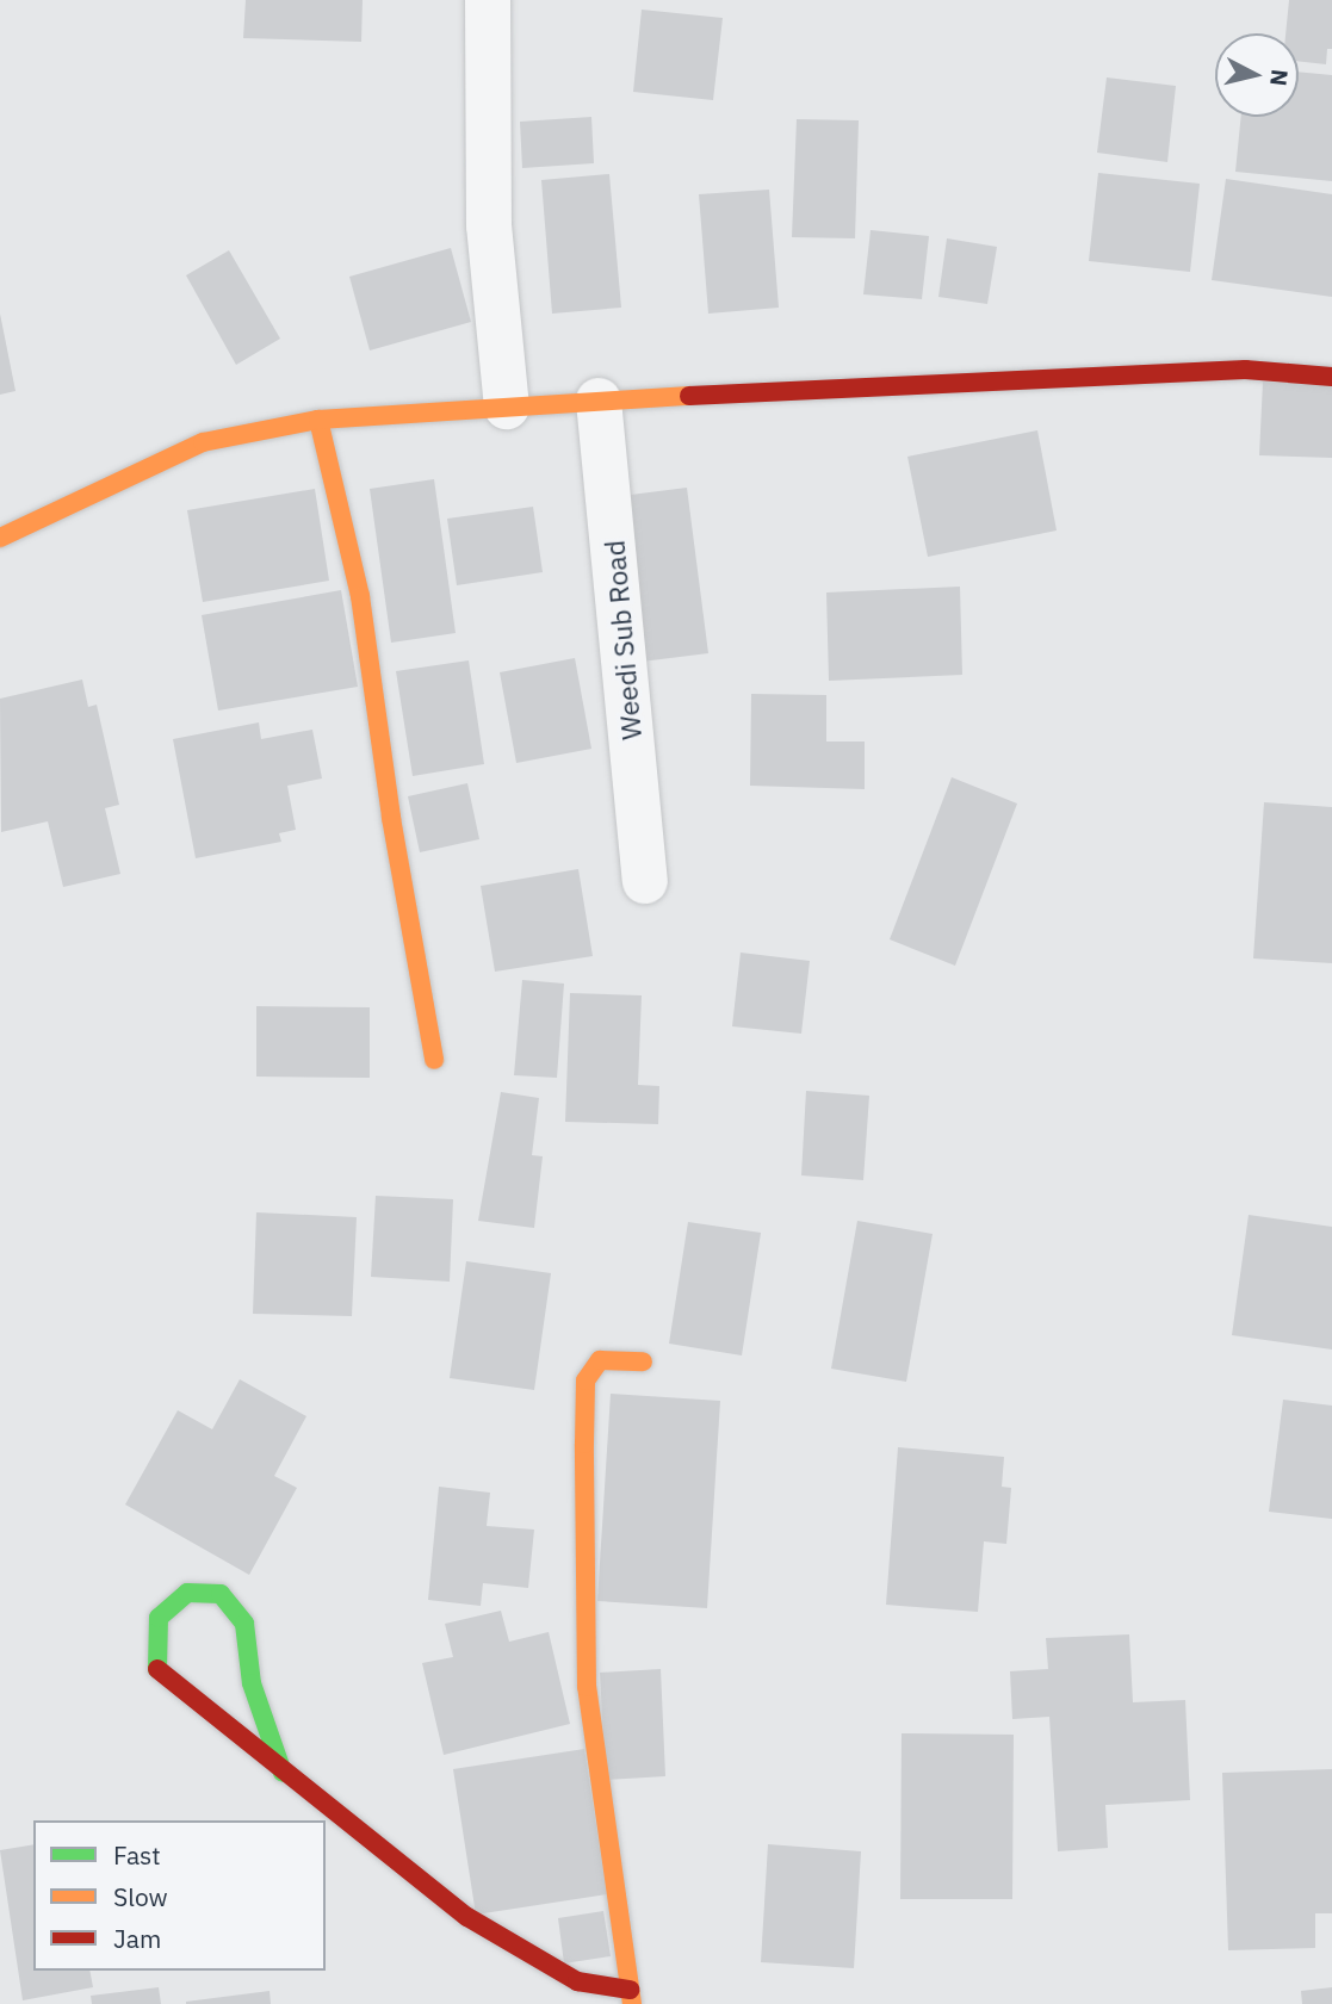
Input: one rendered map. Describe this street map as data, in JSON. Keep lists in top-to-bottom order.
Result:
{
  "streets": {
    "street": ["Weedi Sub Road"]
  },
  "legend": ["Fast", "Slow", "Jam"],
  "north": "right"
}
